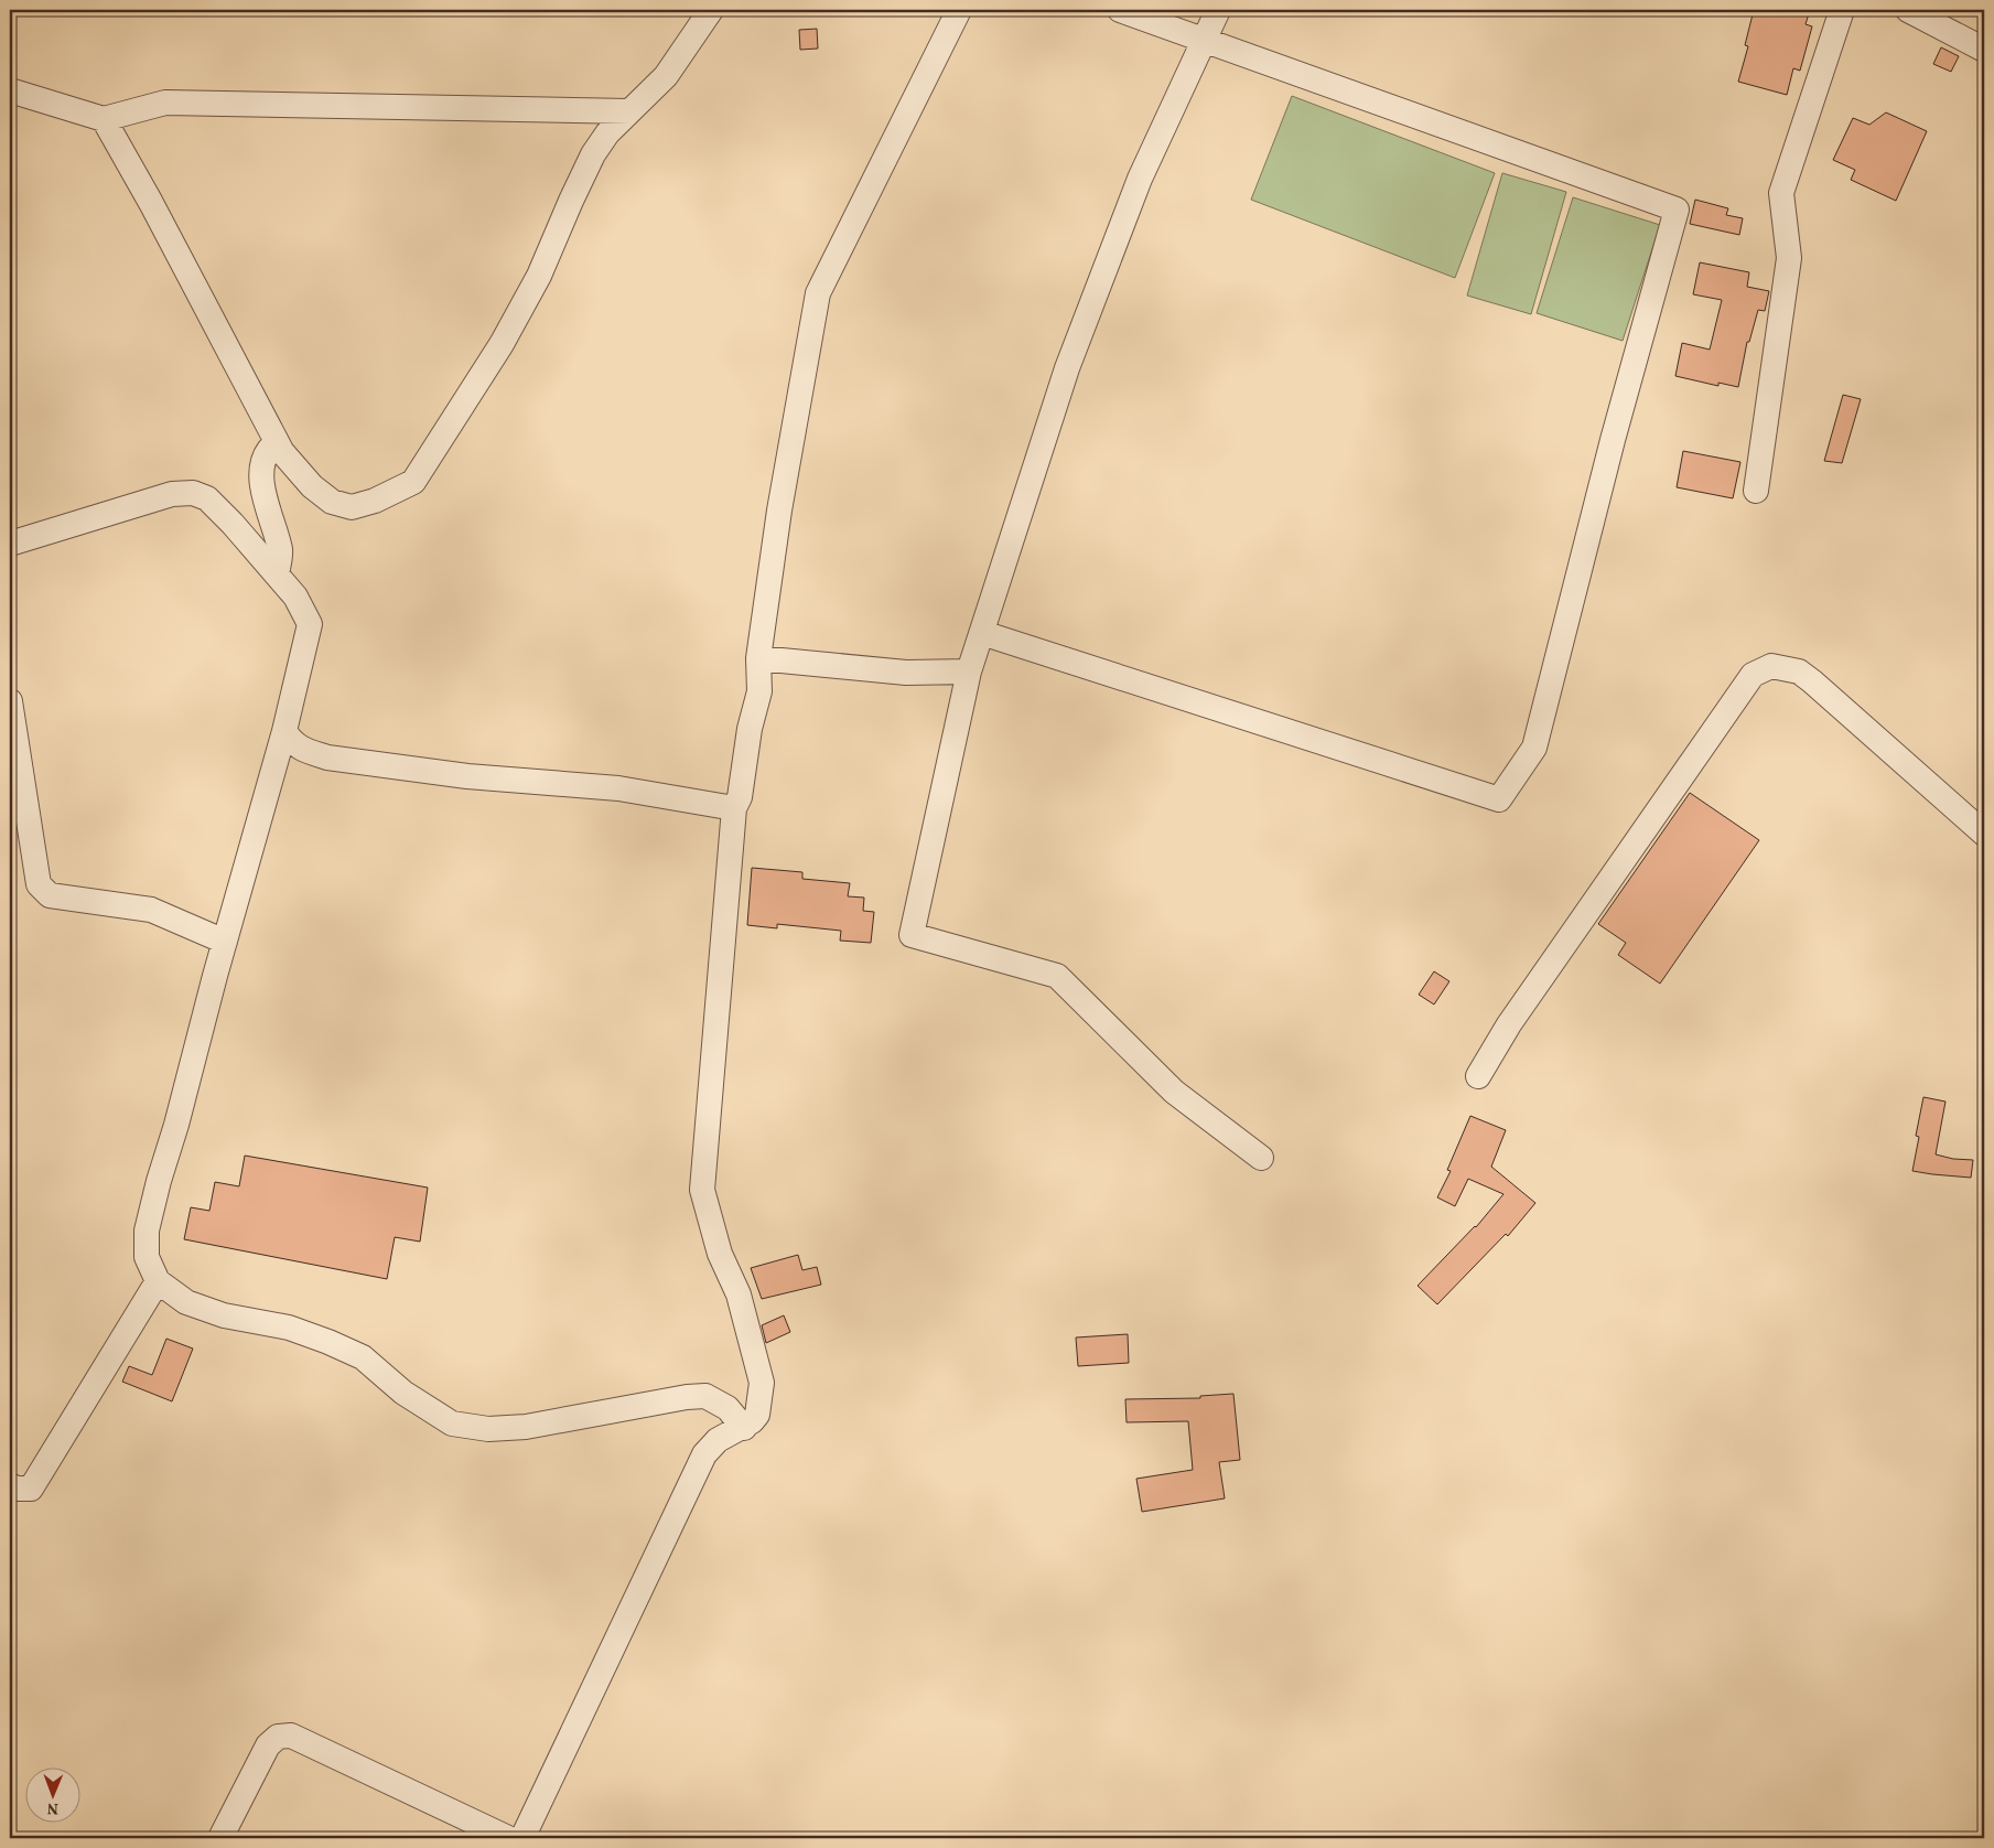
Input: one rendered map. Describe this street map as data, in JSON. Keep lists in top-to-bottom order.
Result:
{
  "north": "bottom"
}
